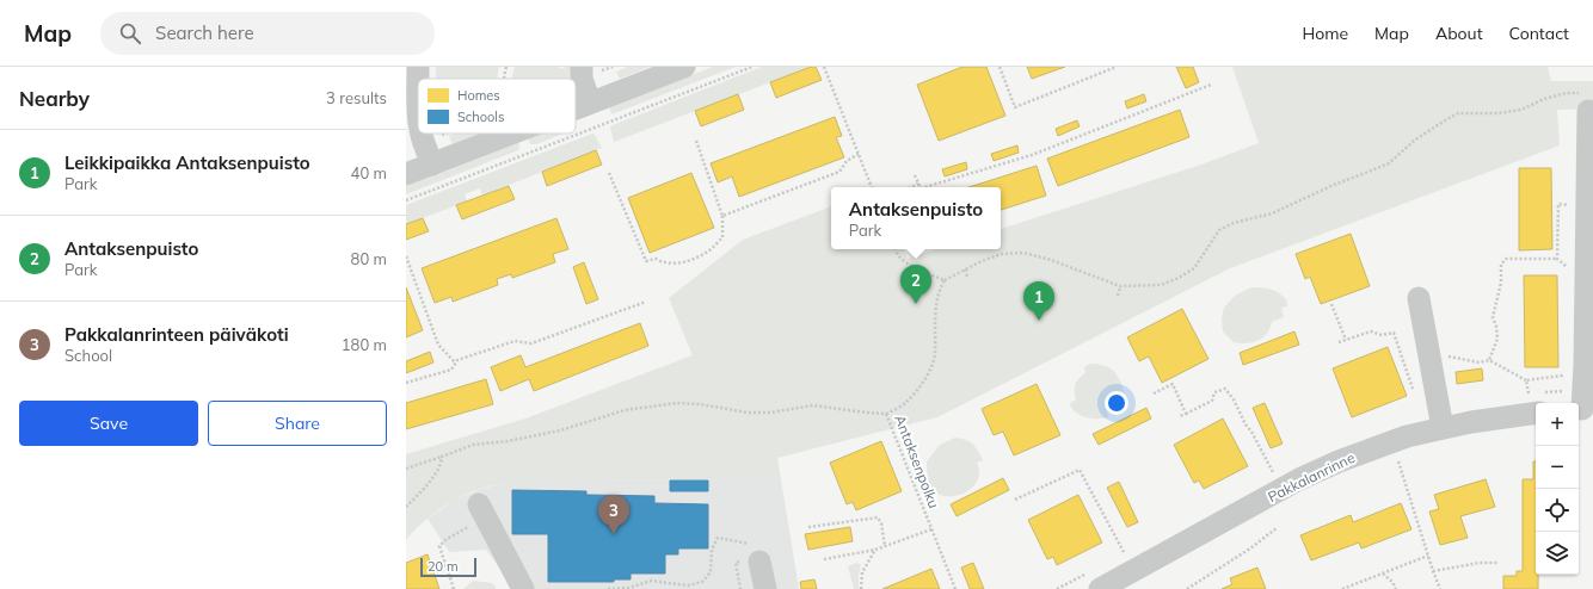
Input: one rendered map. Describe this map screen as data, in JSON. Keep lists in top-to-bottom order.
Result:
{
  "streets": {
    "street": ["Pakkalanrinne"],
    "path": ["Antaksenpolku"]
  },
  "legend": ["Homes", "Schools"],
  "scale_bar": "20 m",
  "page": {
    "header": "Map",
    "search": "Search here",
    "nav": [
      "Home",
      "Map",
      "About",
      "Contact"
    ],
    "heading": ["Nearby", "3 results"],
    "list": [
      {
        "mark": "1",
        "name": "Leikkipaikka Antaksenpuisto",
        "note": "Park",
        "value": "40 m"
      },
      {
        "mark": "2",
        "name": "Antaksenpuisto",
        "note": "Park",
        "value": "80 m"
      },
      {
        "mark": "3",
        "name": "Pakkalanrinteen päiväkoti",
        "note": "School",
        "value": "180 m"
      }
    ],
    "popup": ["Antaksenpuisto", "Park"],
    "pins": ["2", "1", "3"],
    "buttons": ["Save", "Share"],
    "map_buttons": ["+", "−"],
    "scale": "20 m"
  }
}
